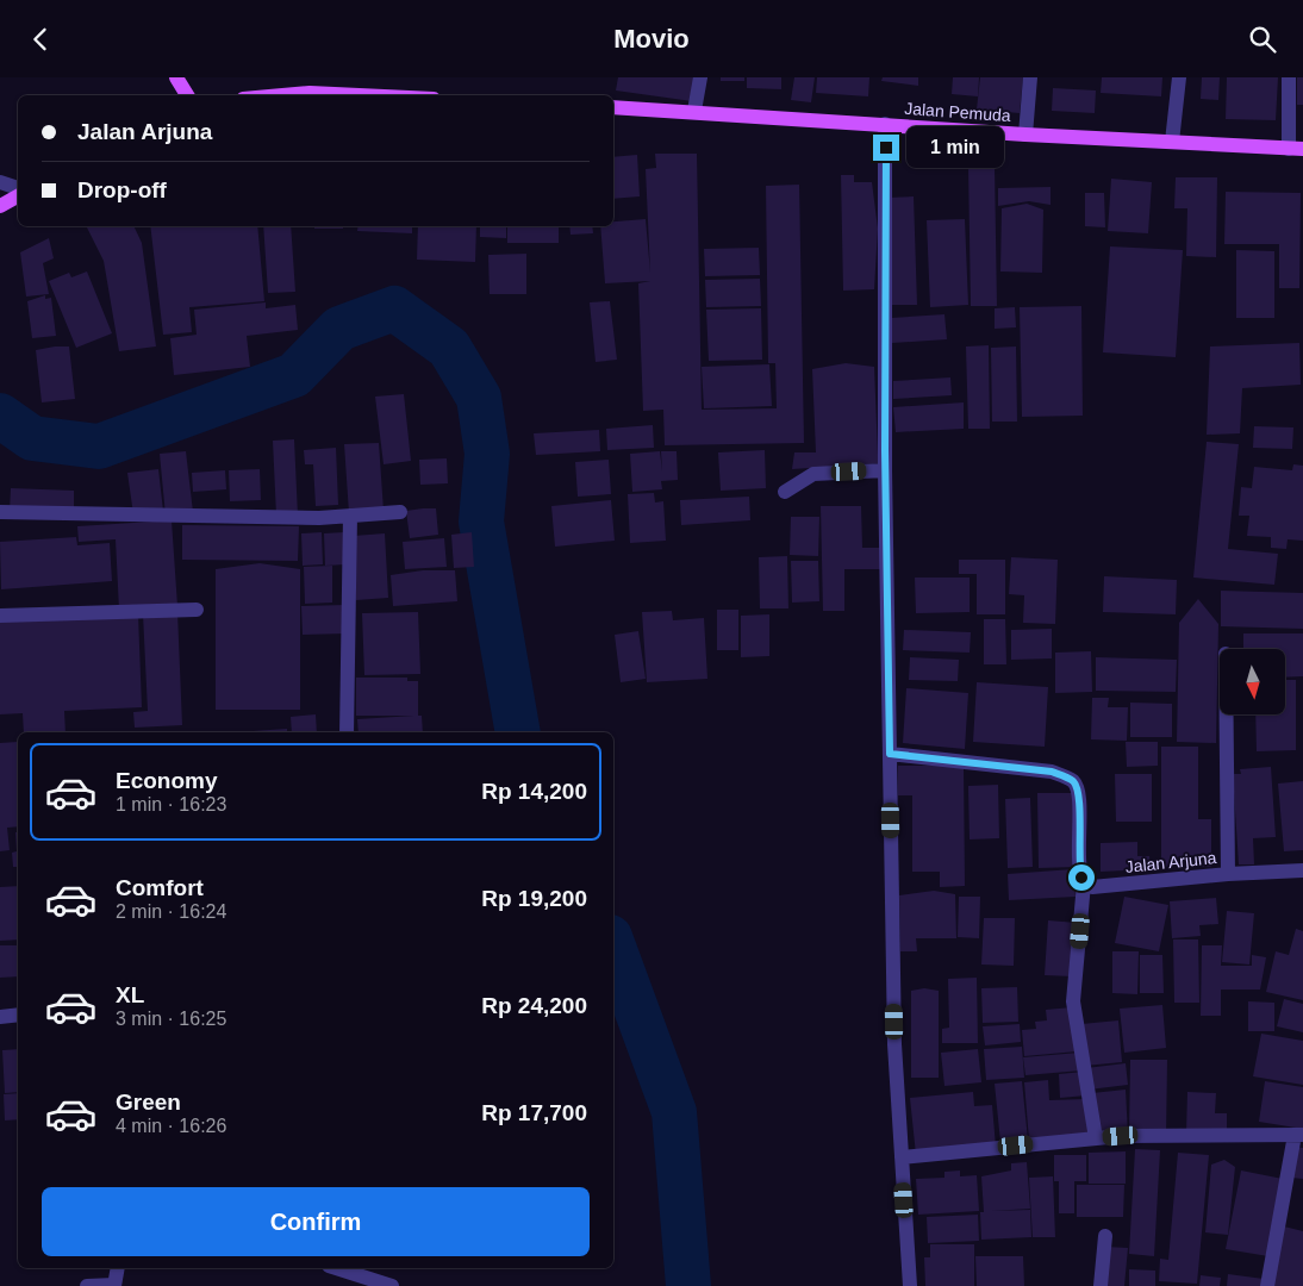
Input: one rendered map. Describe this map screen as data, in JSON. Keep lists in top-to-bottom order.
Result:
{
  "streets": {
    "main road": ["Jalan Pemuda"],
    "street": ["Jalan Arjuna"]
  },
  "north": "bottom",
  "page": {
    "header": "Movio",
    "banner": ["Jalan Arjuna", "Drop-off"],
    "bubble": "1 min",
    "list": [
      {
        "name": "Economy",
        "note": "1 min · 16:23",
        "value": "Rp 14,200"
      },
      {
        "name": "Comfort",
        "note": "2 min · 16:24",
        "value": "Rp 19,200"
      },
      {
        "name": "XL",
        "note": "3 min · 16:25",
        "value": "Rp 24,200"
      },
      {
        "name": "Green",
        "note": "4 min · 16:26",
        "value": "Rp 17,700"
      }
    ],
    "buttons": "Confirm"
  }
}
